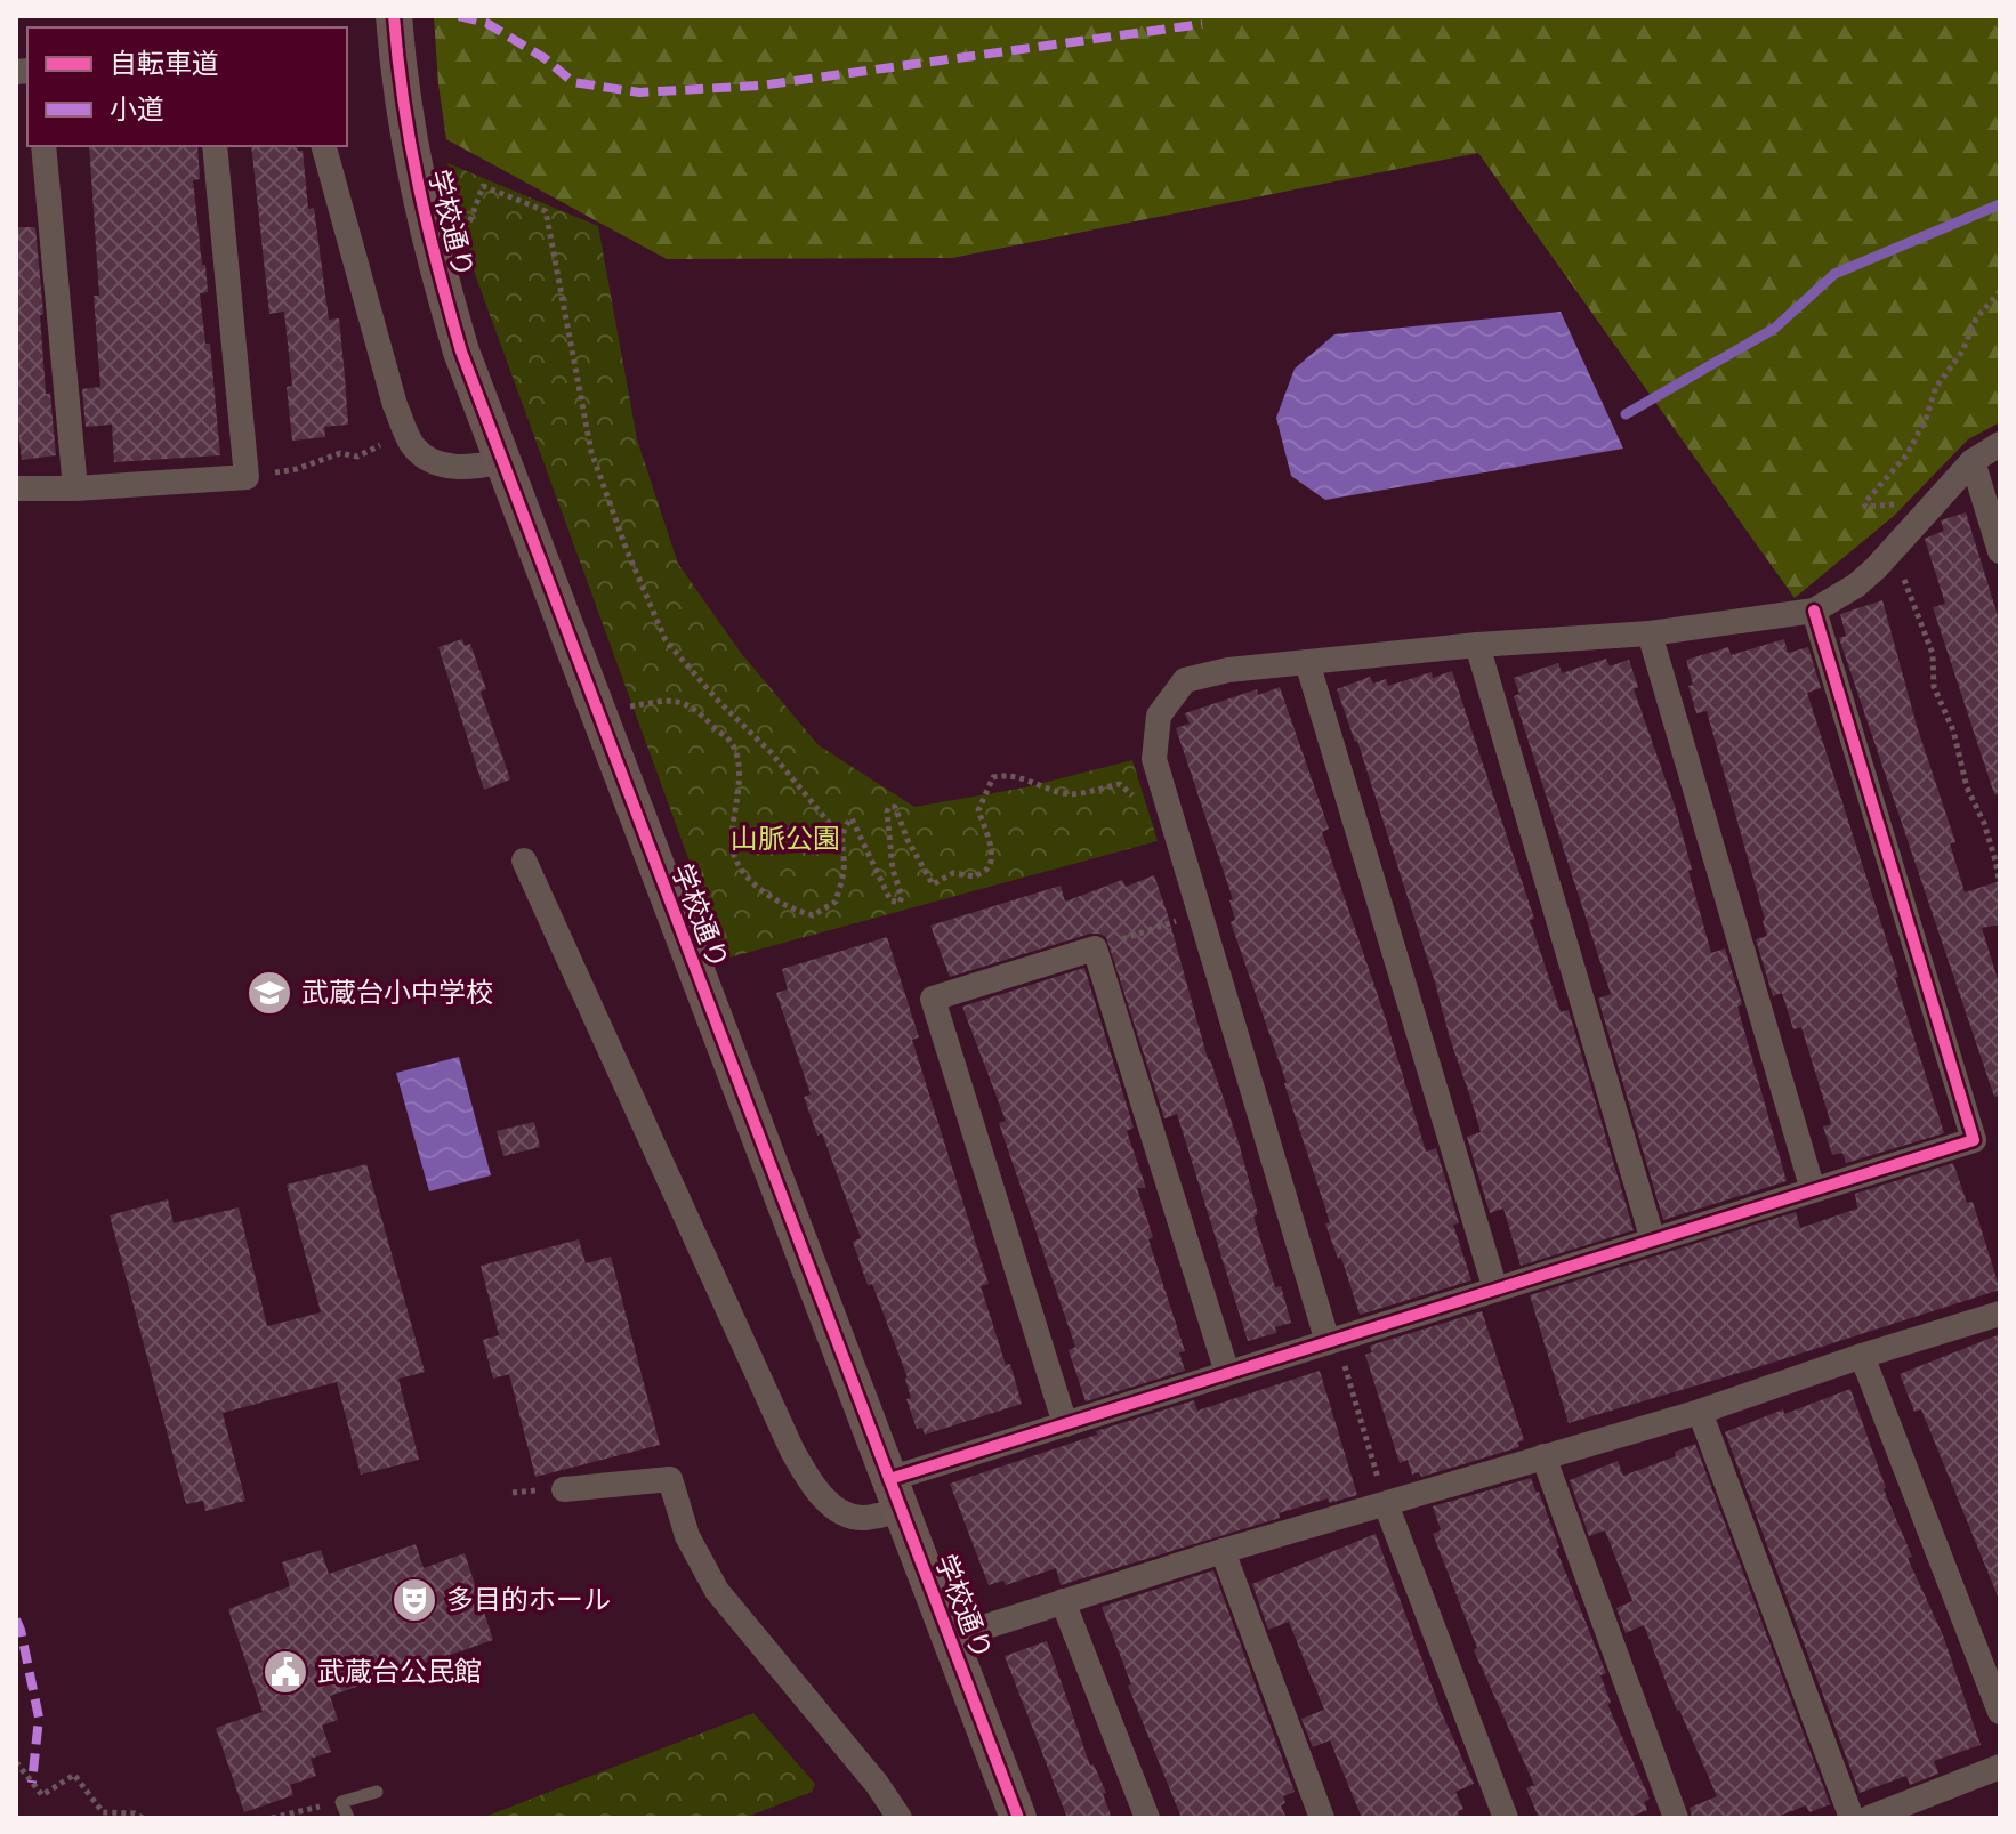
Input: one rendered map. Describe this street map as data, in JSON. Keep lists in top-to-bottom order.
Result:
{
  "streets": {
    "street": ["学校通り"]
  },
  "parks": ["山脈公園"],
  "places": {
    "school or university": ["武蔵台小中学校"],
    "theatre": ["多目的ホール"],
    "public building": ["武蔵台公民館"]
  },
  "legend": ["自転車道", "小道"]
}
